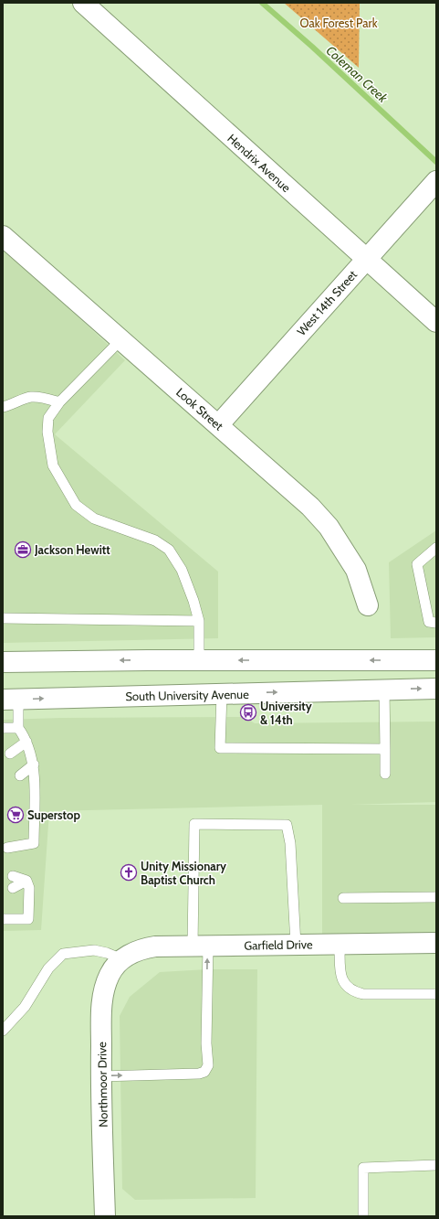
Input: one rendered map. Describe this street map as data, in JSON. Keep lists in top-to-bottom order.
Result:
{
  "streets": {
    "street": [
      "Hendrix Avenue",
      "West 14th Street",
      "Look Street",
      "South University Avenue",
      "Garfield Drive",
      "Northmoor Drive"
    ]
  },
  "crossings": [
    ["Hendrix Avenue", "West 14th Street"],
    ["West 14th Street", "Look Street"],
    ["Garfield Drive", "Northmoor Drive"]
  ],
  "water": ["Coleman Creek"],
  "parks": ["Oak Forest Park"],
  "places": {
    "office": ["Jackson Hewitt"],
    "bus stop": ["University & 14th"],
    "supermarket": ["Superstop"],
    "church": ["Unity Missionary Baptist Church"]
  }
}
